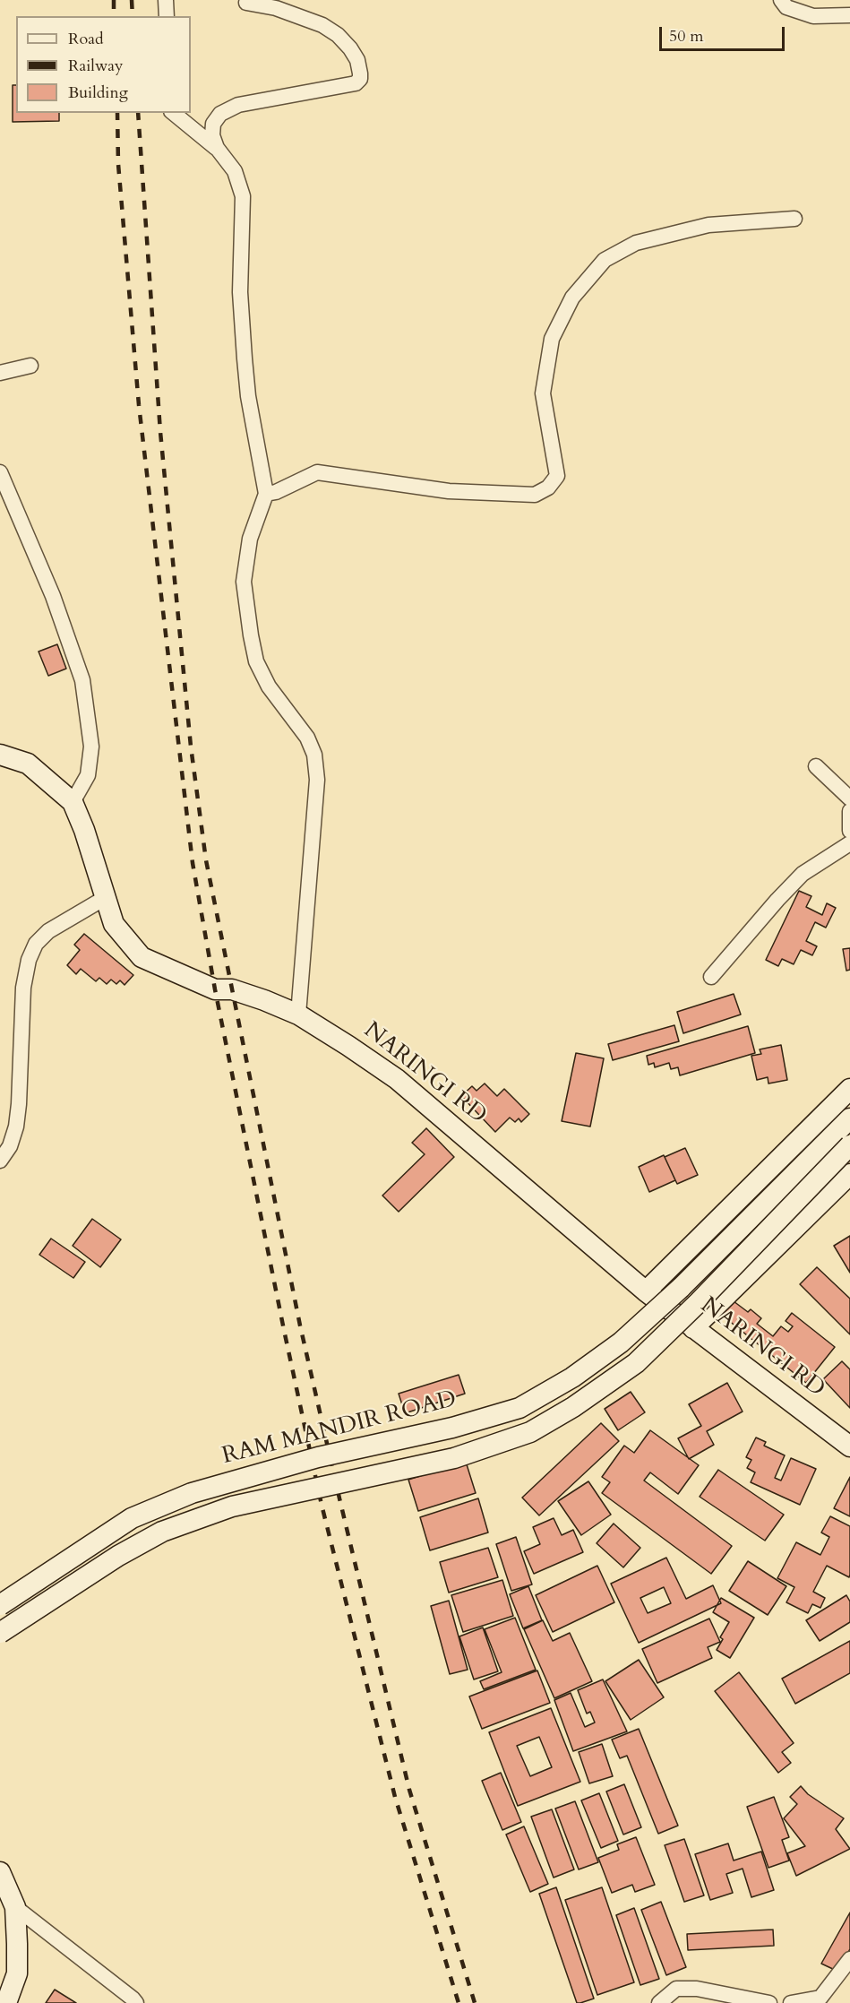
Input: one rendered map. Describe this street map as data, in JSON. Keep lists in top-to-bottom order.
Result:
{
  "streets": {
    "main road": ["NARINGI RD", "RAM MANDIR ROAD"]
  },
  "legend": ["Road", "Railway", "Building"],
  "scale_bar": "50 m"
}
